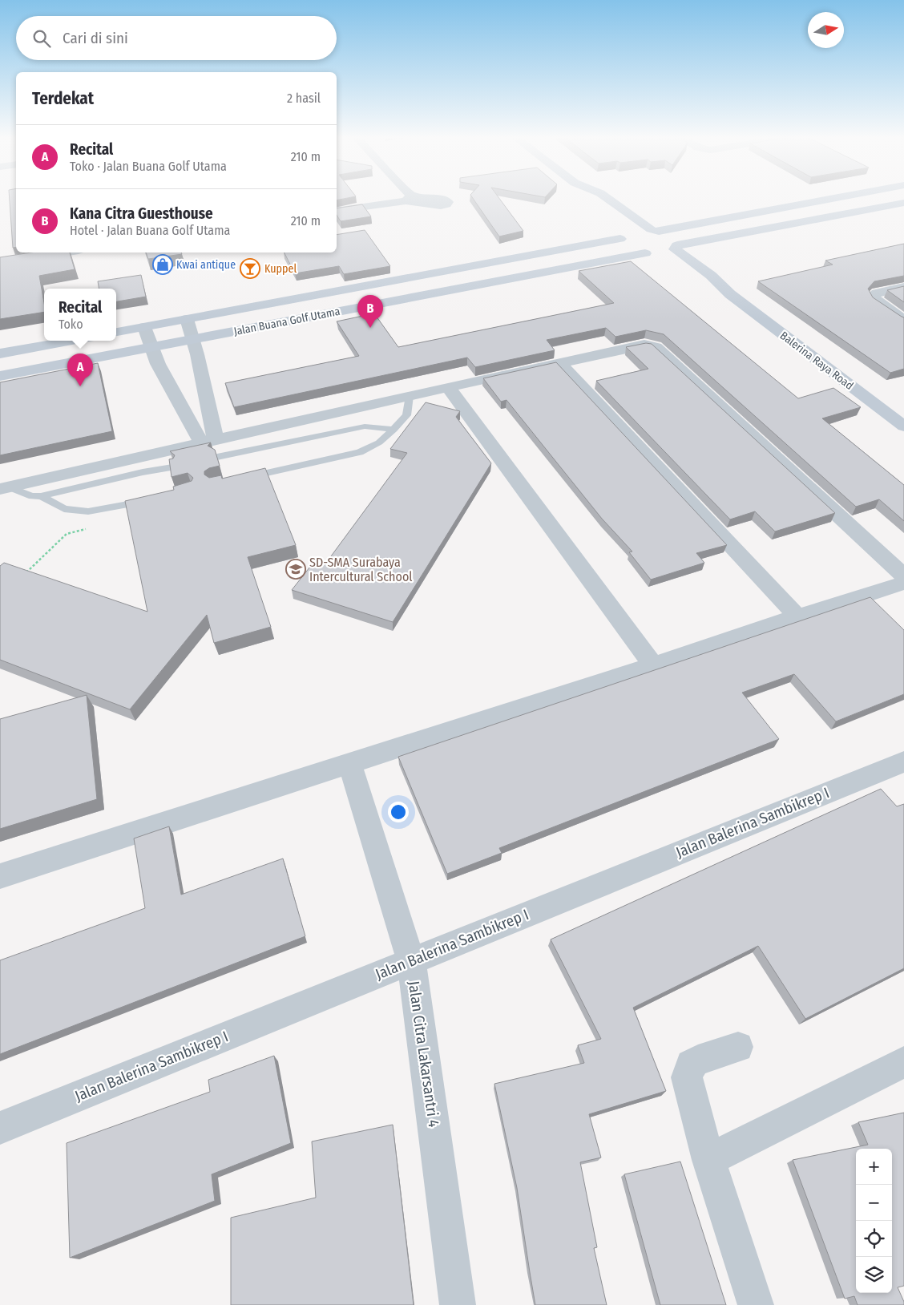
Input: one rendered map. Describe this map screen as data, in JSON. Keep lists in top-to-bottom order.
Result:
{
  "streets": {
    "main road": ["Jalan Buana Golf Utama", "Balerina Raya Road"],
    "street": ["Jalan Balerina Sambikrep I", "Jalan Citra Lakarsantri 4"]
  },
  "crossings": [
    ["Jalan Buana Golf Utama", "Balerina Raya Road"],
    ["Jalan Balerina Sambikrep I", "Jalan Citra Lakarsantri 4"]
  ],
  "places": {
    "shop": ["Kwai antique"],
    "bar": ["Kuppel"],
    "school or university": ["SD-SMA Surabaya Intercultural School"]
  },
  "north": "right",
  "page": {
    "search": "Cari di sini",
    "heading": ["Terdekat", "2 hasil"],
    "list": [
      {
        "mark": "A",
        "name": "Recital",
        "note": "Toko · Jalan Buana Golf Utama",
        "value": "210 m"
      },
      {
        "mark": "B",
        "name": "Kana Citra Guesthouse",
        "note": "Hotel · Jalan Buana Golf Utama",
        "value": "210 m"
      }
    ],
    "popup": ["Recital", "Toko"],
    "pins": ["B", "A"],
    "map_buttons": ["+", "−"]
  }
}
